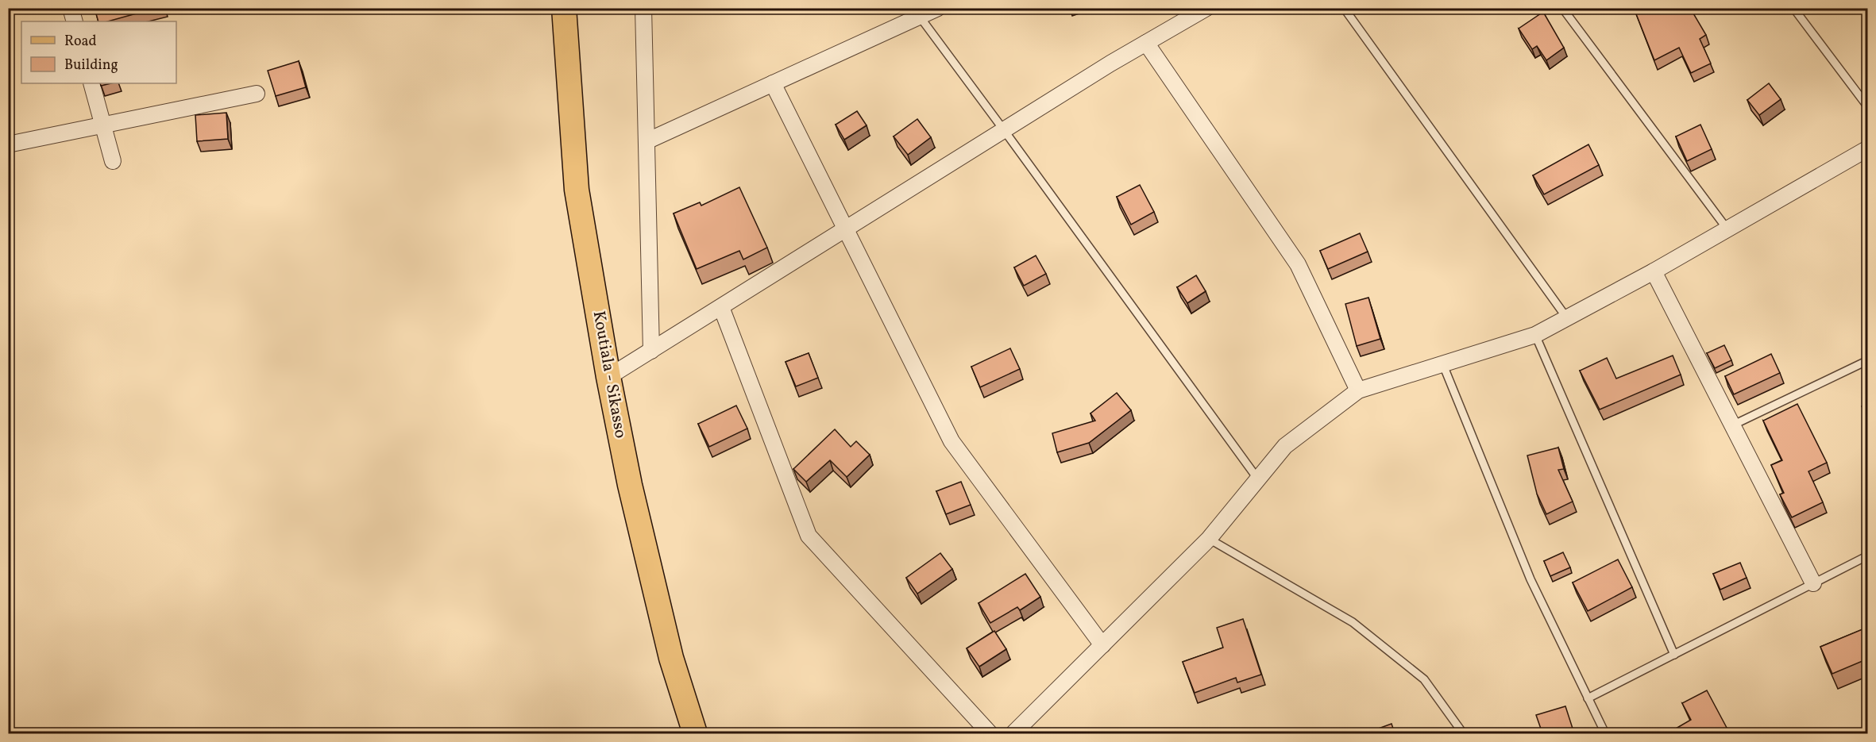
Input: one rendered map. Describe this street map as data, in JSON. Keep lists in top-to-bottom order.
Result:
{
  "streets": {
    "main road": ["Koutiala - Sikasso"]
  },
  "legend": ["Road", "Building"]
}
